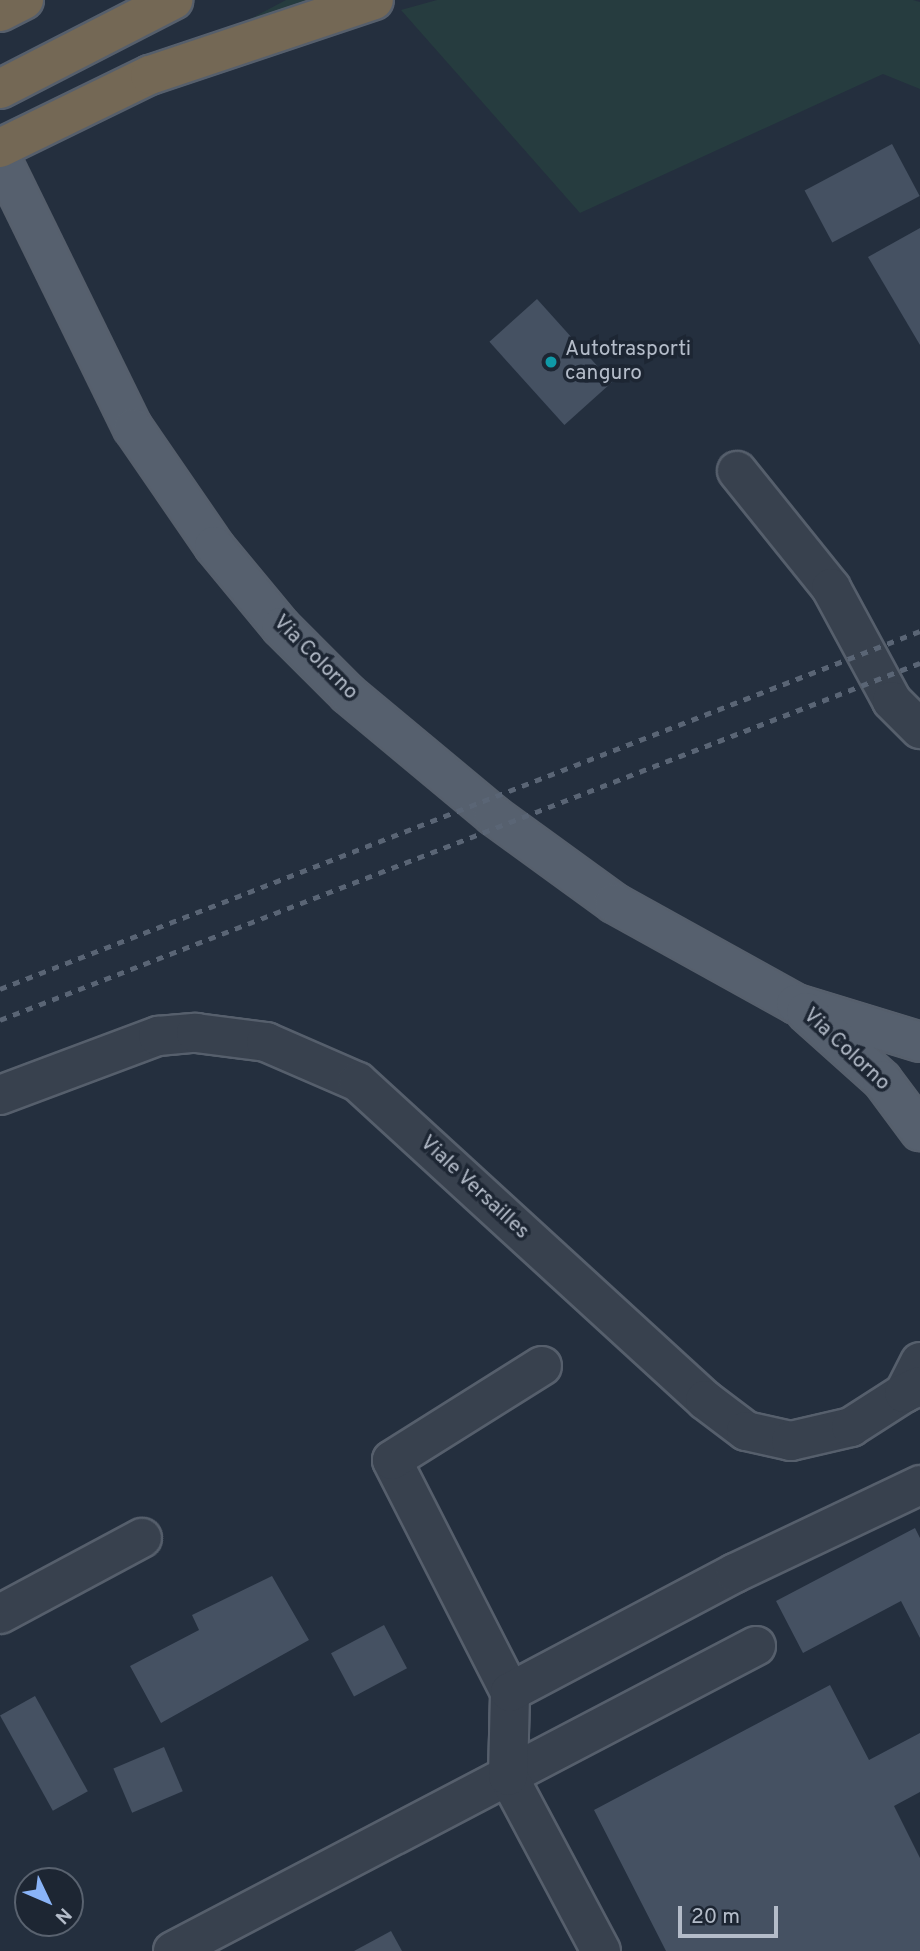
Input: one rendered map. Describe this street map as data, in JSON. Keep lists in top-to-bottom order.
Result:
{
  "streets": {
    "main road": ["Via Colorno"],
    "street": ["Viale Versailles"]
  },
  "places": ["Autotrasporti canguro"],
  "scale_bar": "20 m",
  "north": "bottom right"
}
